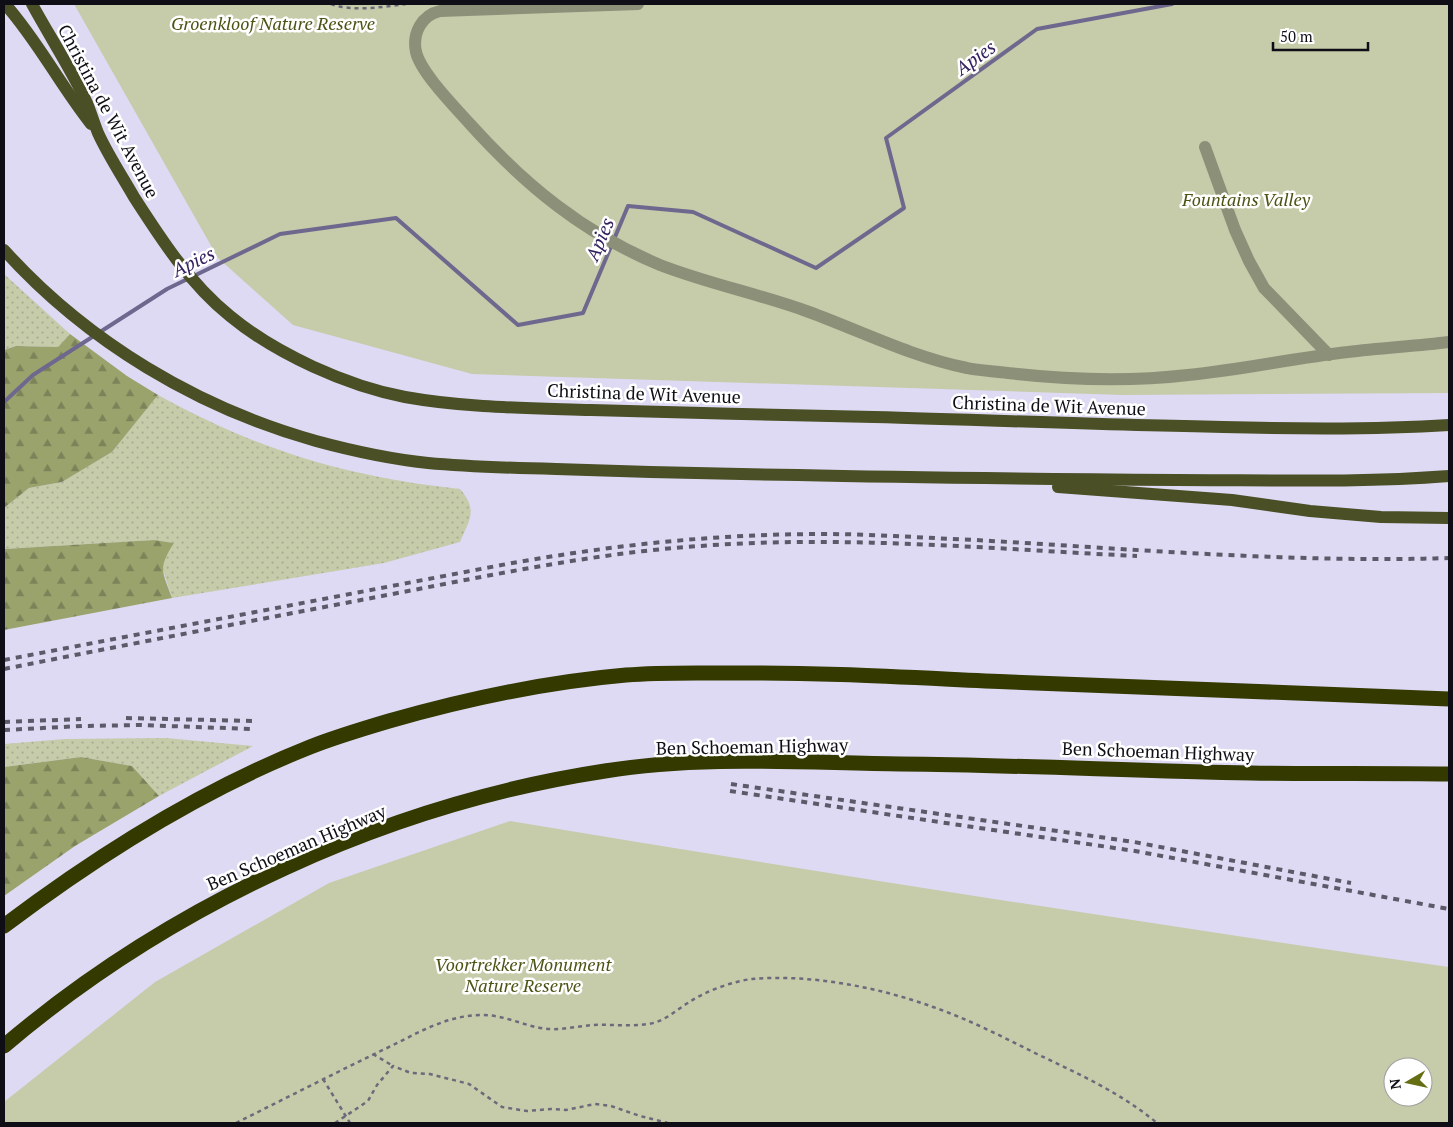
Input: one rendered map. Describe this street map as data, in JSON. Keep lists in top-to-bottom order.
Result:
{
  "streets": {
    "highway": ["Ben Schoeman Highway"],
    "main road": ["Christina de Wit Avenue"]
  },
  "water": ["Apies"],
  "parks": ["Groenkloof Nature Reserve", "Fountains Valley", "Voortrekker Monument Nature Reserve"],
  "scale_bar": "50 m",
  "north": "left"
}
